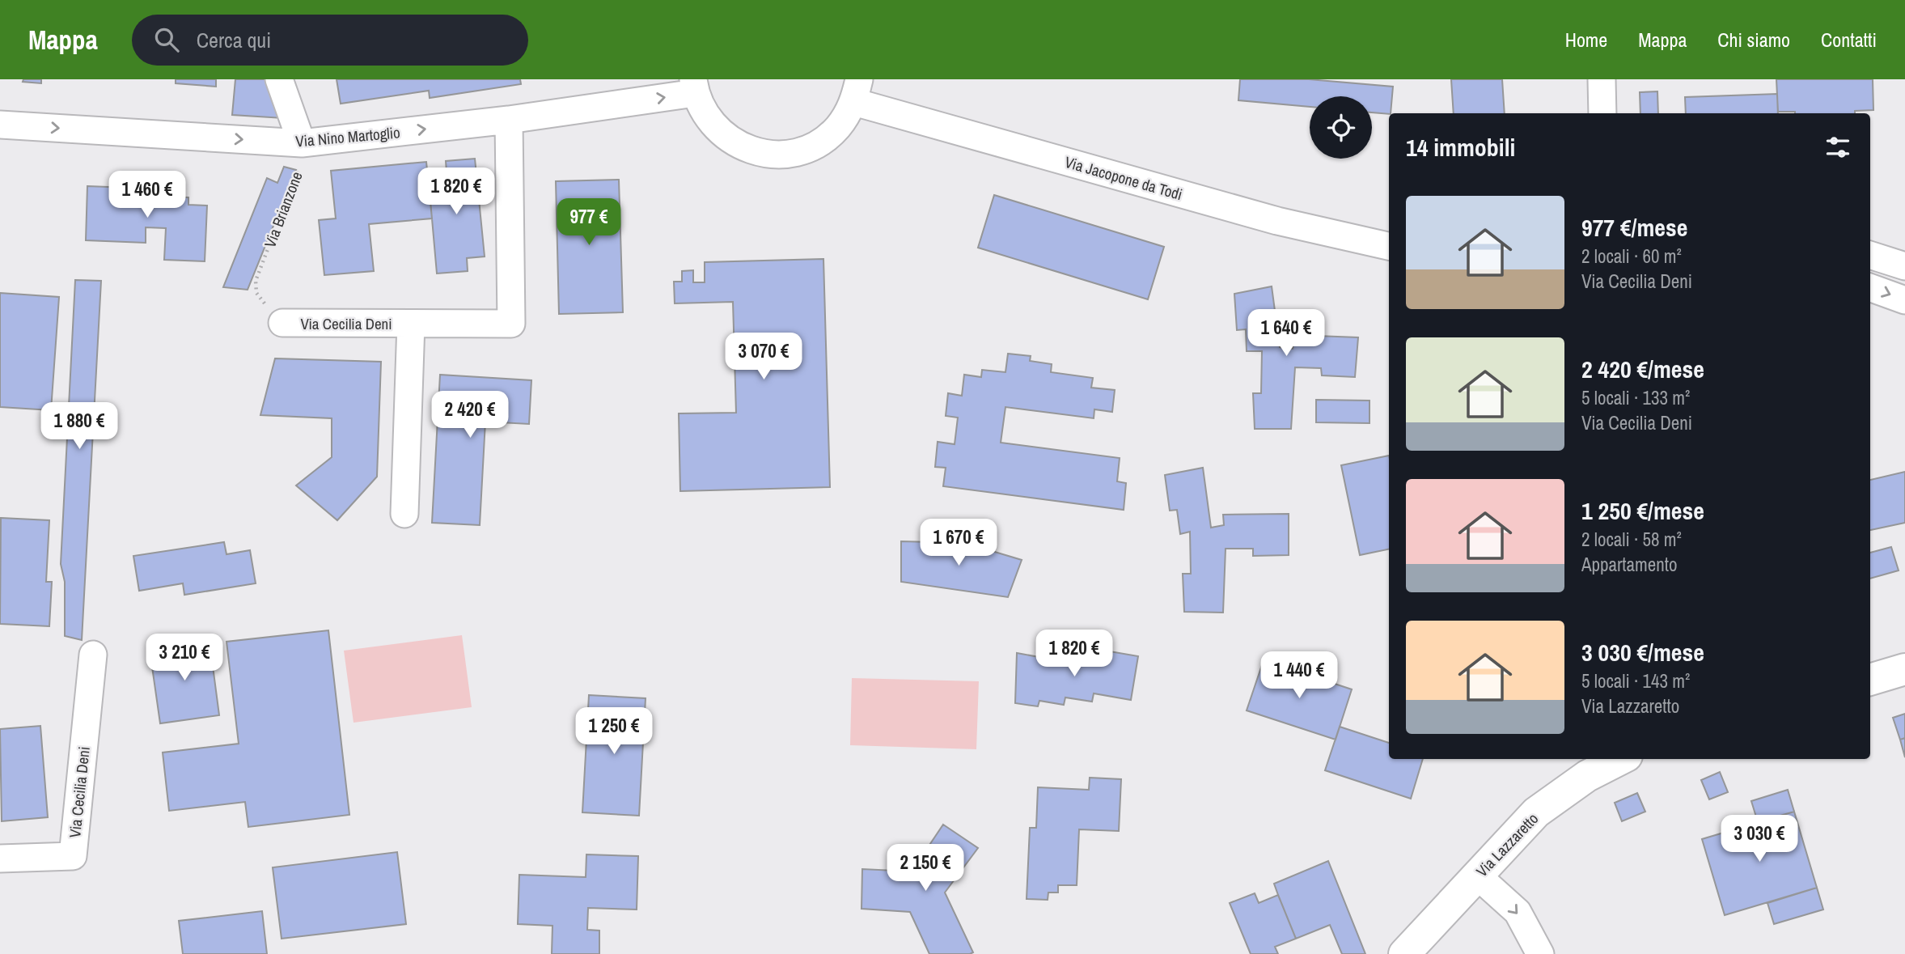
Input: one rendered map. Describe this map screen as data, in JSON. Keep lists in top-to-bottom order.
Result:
{
  "streets": {
    "street": [
      "Via Nino Martoglio",
      "Via Jacopone da Todi",
      "Via Cecilia Deni",
      "Via Lazzaretto"
    ],
    "path": ["Via Brianzone"]
  },
  "crossings": [
    ["Via Nino Martoglio", "Via Brianzone"],
    ["Via Nino Martoglio", "Via Cecilia Deni"],
    ["Via Brianzone", "Via Cecilia Deni"]
  ],
  "one_way": ["Via Nino Martoglio"],
  "page": {
    "header": "Mappa",
    "search": "Cerca qui",
    "nav": [
      "Home",
      "Mappa",
      "Chi siamo",
      "Contatti"
    ],
    "heading": "14 immobili",
    "price": [
      "1 820 €",
      "1 460 €",
      "977 €",
      "1 640 €",
      "3 070 €",
      "2 420 €",
      "1 880 €",
      "1 670 €",
      "1 820 €",
      "3 210 €",
      "1 440 €",
      "1 250 €",
      "3 030 €",
      "2 150 €"
    ],
    "list": [
      {
        "name": "977 €/mese",
        "note": "2 locali · 60 m² · Via Cecilia Deni"
      },
      {
        "name": "2 420 €/mese",
        "note": "5 locali · 133 m² · Via Cecilia Deni"
      },
      {
        "name": "1 250 €/mese",
        "note": "2 locali · 58 m² · Appartamento"
      },
      {
        "name": "3 030 €/mese",
        "note": "5 locali · 143 m² · Via Lazzaretto"
      }
    ]
  }
}
